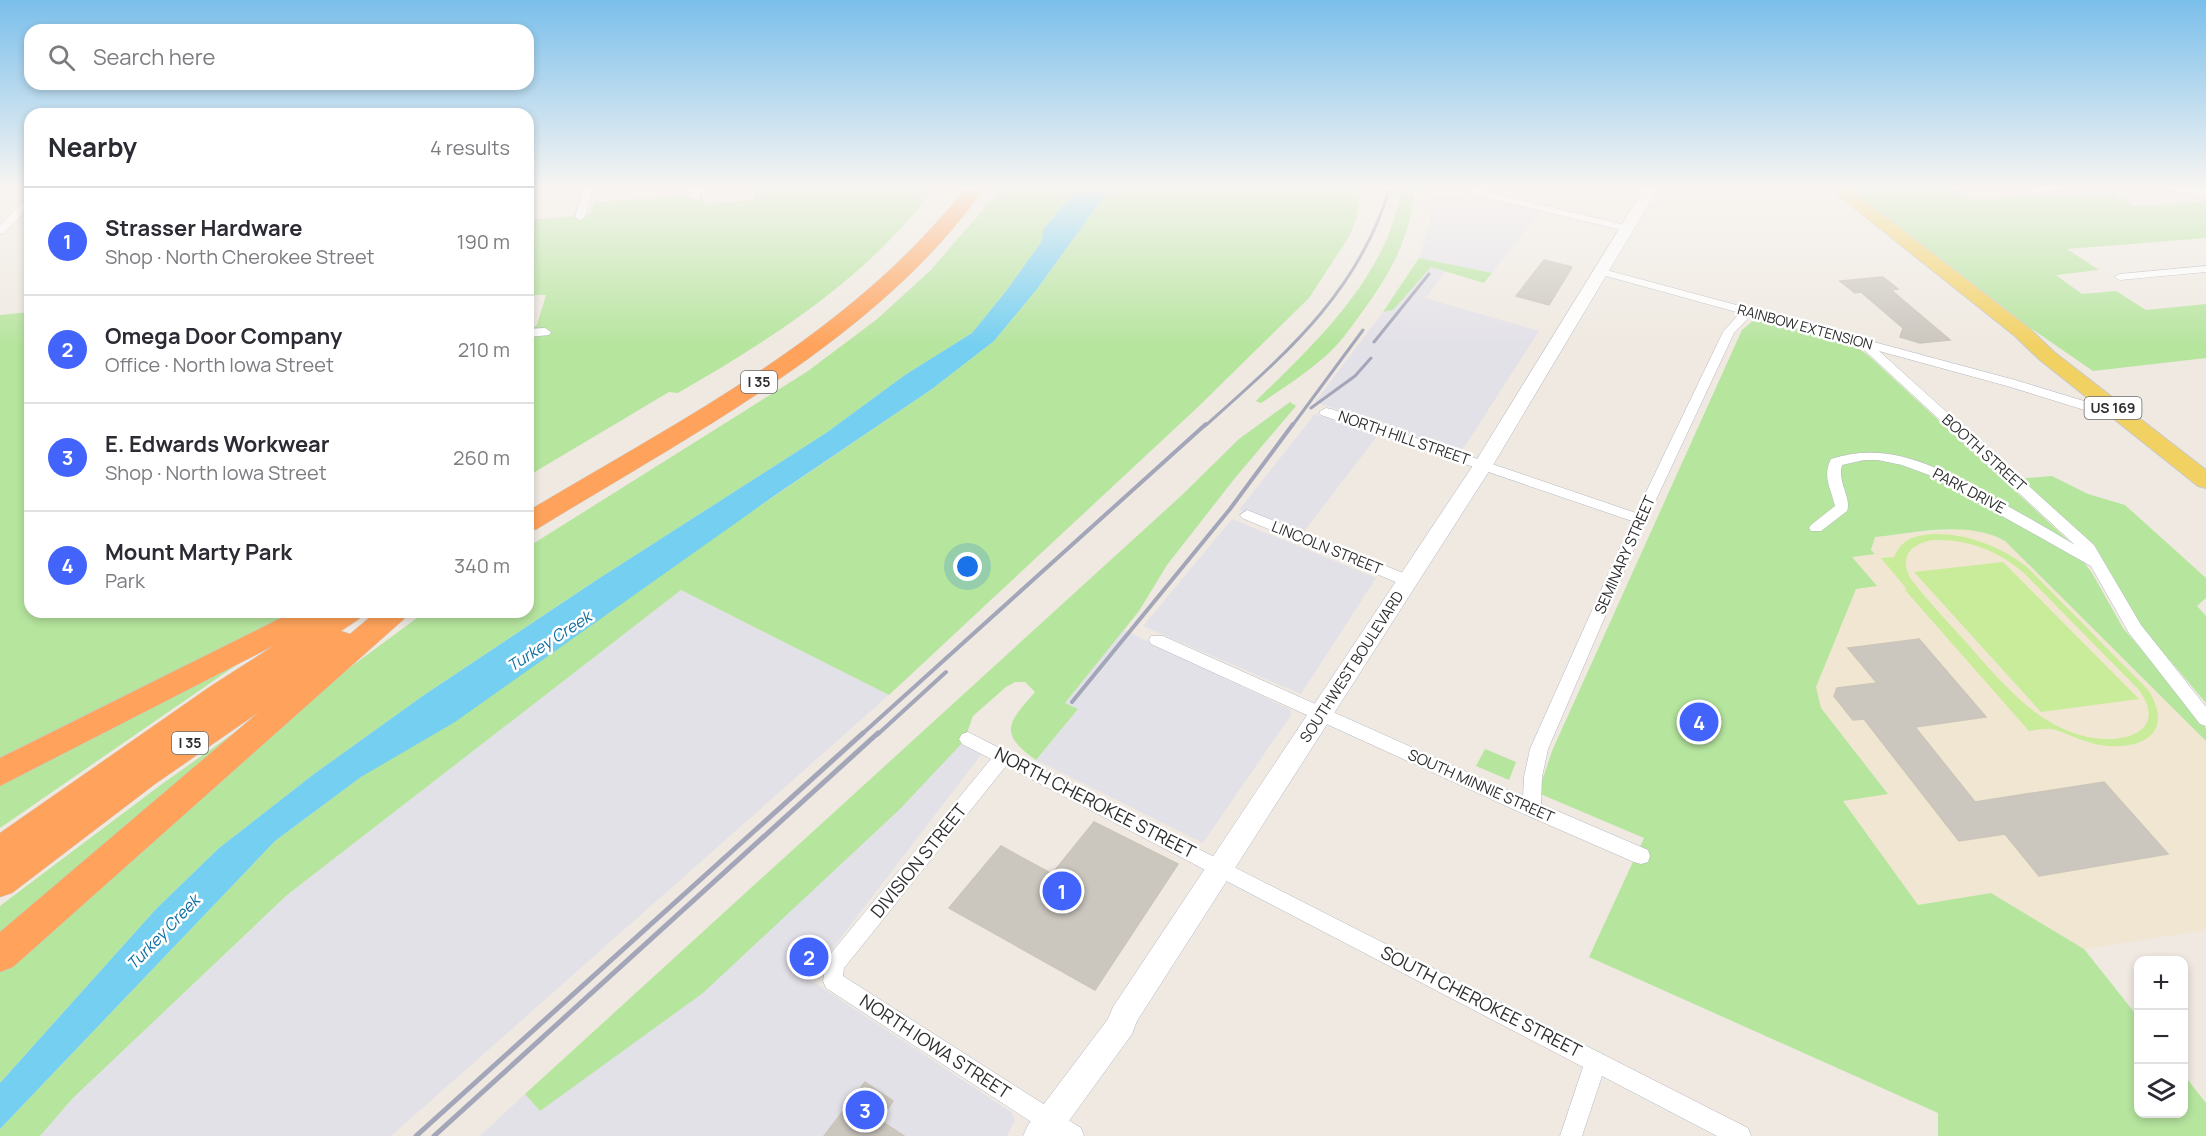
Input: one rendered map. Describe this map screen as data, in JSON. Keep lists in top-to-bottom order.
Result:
{
  "streets": {
    "highway": ["I 35"],
    "main road": ["US 169", "SOUTHWEST BOULEVARD"],
    "street": [
      "RAINBOW EXTENSION",
      "NORTH HILL STREET",
      "BOOTH STREET",
      "PARK DRIVE",
      "LINCOLN STREET",
      "SEMINARY STREET",
      "SOUTH MINNIE STREET",
      "NORTH CHEROKEE STREET",
      "DIVISION STREET",
      "SOUTH CHEROKEE STREET",
      "NORTH IOWA STREET"
    ]
  },
  "crossings": [
    ["RAINBOW EXTENSION", "US 169"],
    ["RAINBOW EXTENSION", "BOOTH STREET"],
    ["RAINBOW EXTENSION", "SEMINARY STREET"],
    ["RAINBOW EXTENSION", "SOUTHWEST BOULEVARD"],
    ["NORTH HILL STREET", "SEMINARY STREET"],
    ["NORTH HILL STREET", "SOUTHWEST BOULEVARD"],
    ["BOOTH STREET", "PARK DRIVE"],
    ["LINCOLN STREET", "SOUTHWEST BOULEVARD"],
    ["SEMINARY STREET", "SOUTH MINNIE STREET"],
    ["SOUTHWEST BOULEVARD", "SOUTH MINNIE STREET"],
    ["SOUTHWEST BOULEVARD", "NORTH CHEROKEE STREET"],
    ["SOUTHWEST BOULEVARD", "SOUTH CHEROKEE STREET"],
    ["SOUTHWEST BOULEVARD", "NORTH IOWA STREET"],
    ["NORTH CHEROKEE STREET", "DIVISION STREET"],
    ["NORTH CHEROKEE STREET", "SOUTH CHEROKEE STREET"],
    ["DIVISION STREET", "NORTH IOWA STREET"]
  ],
  "water": ["Turkey Creek"],
  "page": {
    "search": "Search here",
    "heading": ["Nearby", "4 results"],
    "list": [
      {
        "mark": "1",
        "name": "Strasser Hardware",
        "note": "Shop · North Cherokee Street",
        "value": "190 m"
      },
      {
        "mark": "2",
        "name": "Omega Door Company",
        "note": "Office · North Iowa Street",
        "value": "210 m"
      },
      {
        "mark": "3",
        "name": "E. Edwards Workwear",
        "note": "Shop · North Iowa Street",
        "value": "260 m"
      },
      {
        "mark": "4",
        "name": "Mount Marty Park",
        "note": "Park",
        "value": "340 m"
      }
    ],
    "pins": [
      "4",
      "1",
      "2",
      "3"
    ],
    "map_buttons": ["+", "−"]
  }
}
